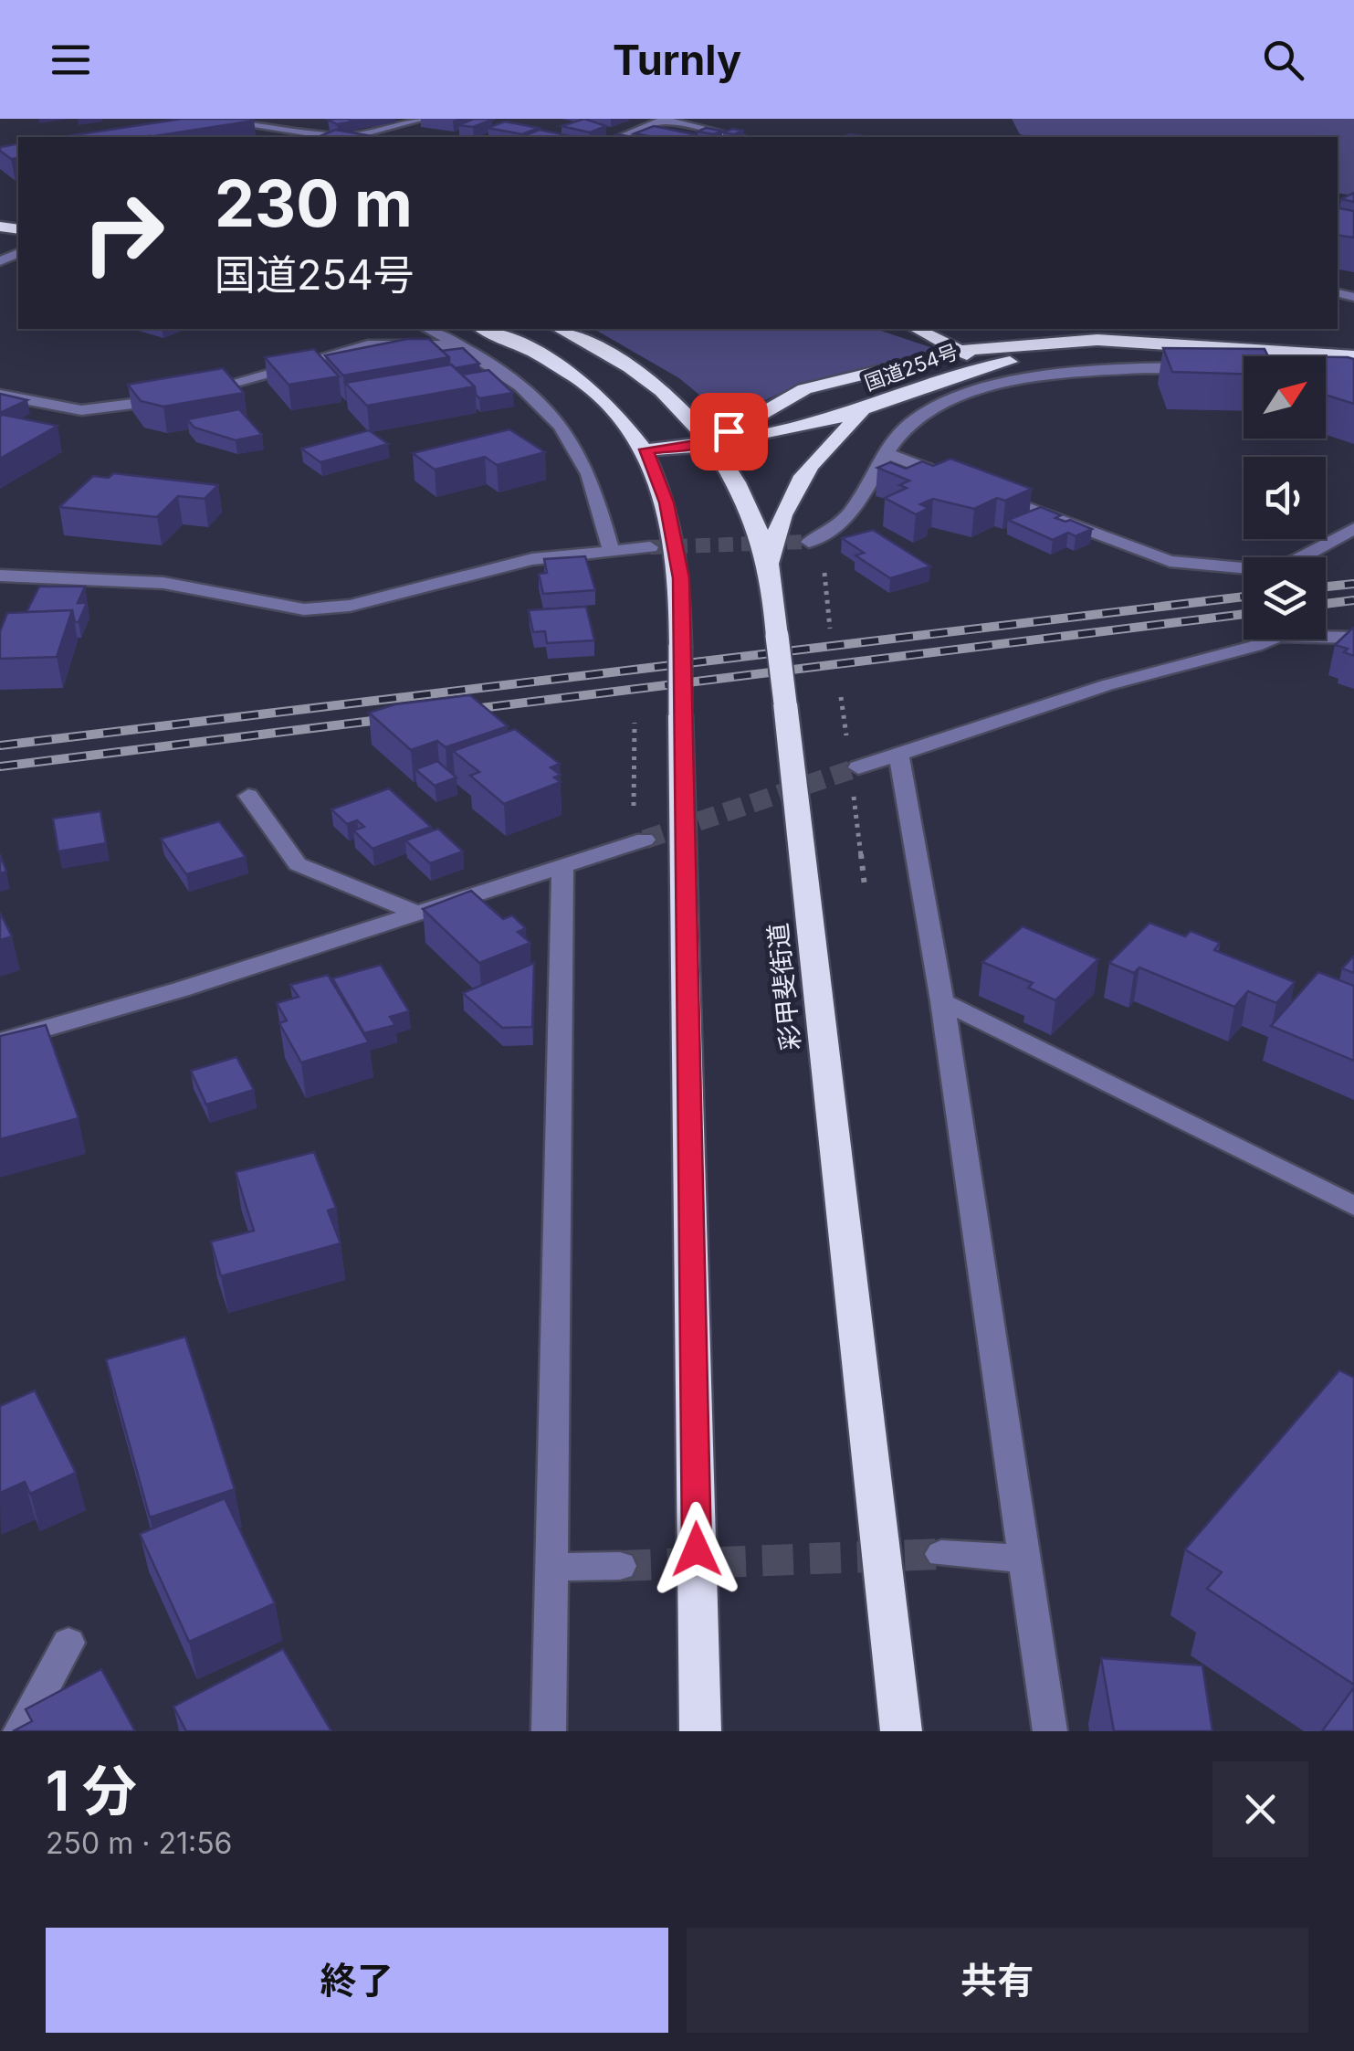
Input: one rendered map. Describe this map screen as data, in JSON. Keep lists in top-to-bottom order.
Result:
{
  "streets": {
    "highway": ["国道254号", "彩甲斐街道"]
  },
  "crossings": [
    ["国道254号", "彩甲斐街道"]
  ],
  "north": "top right",
  "page": {
    "header": "Turnly",
    "turn": ["230 m", "国道254号"],
    "heading": ["1 分", "250 m · 21:56"],
    "buttons": ["終了", "共有"]
  }
}
